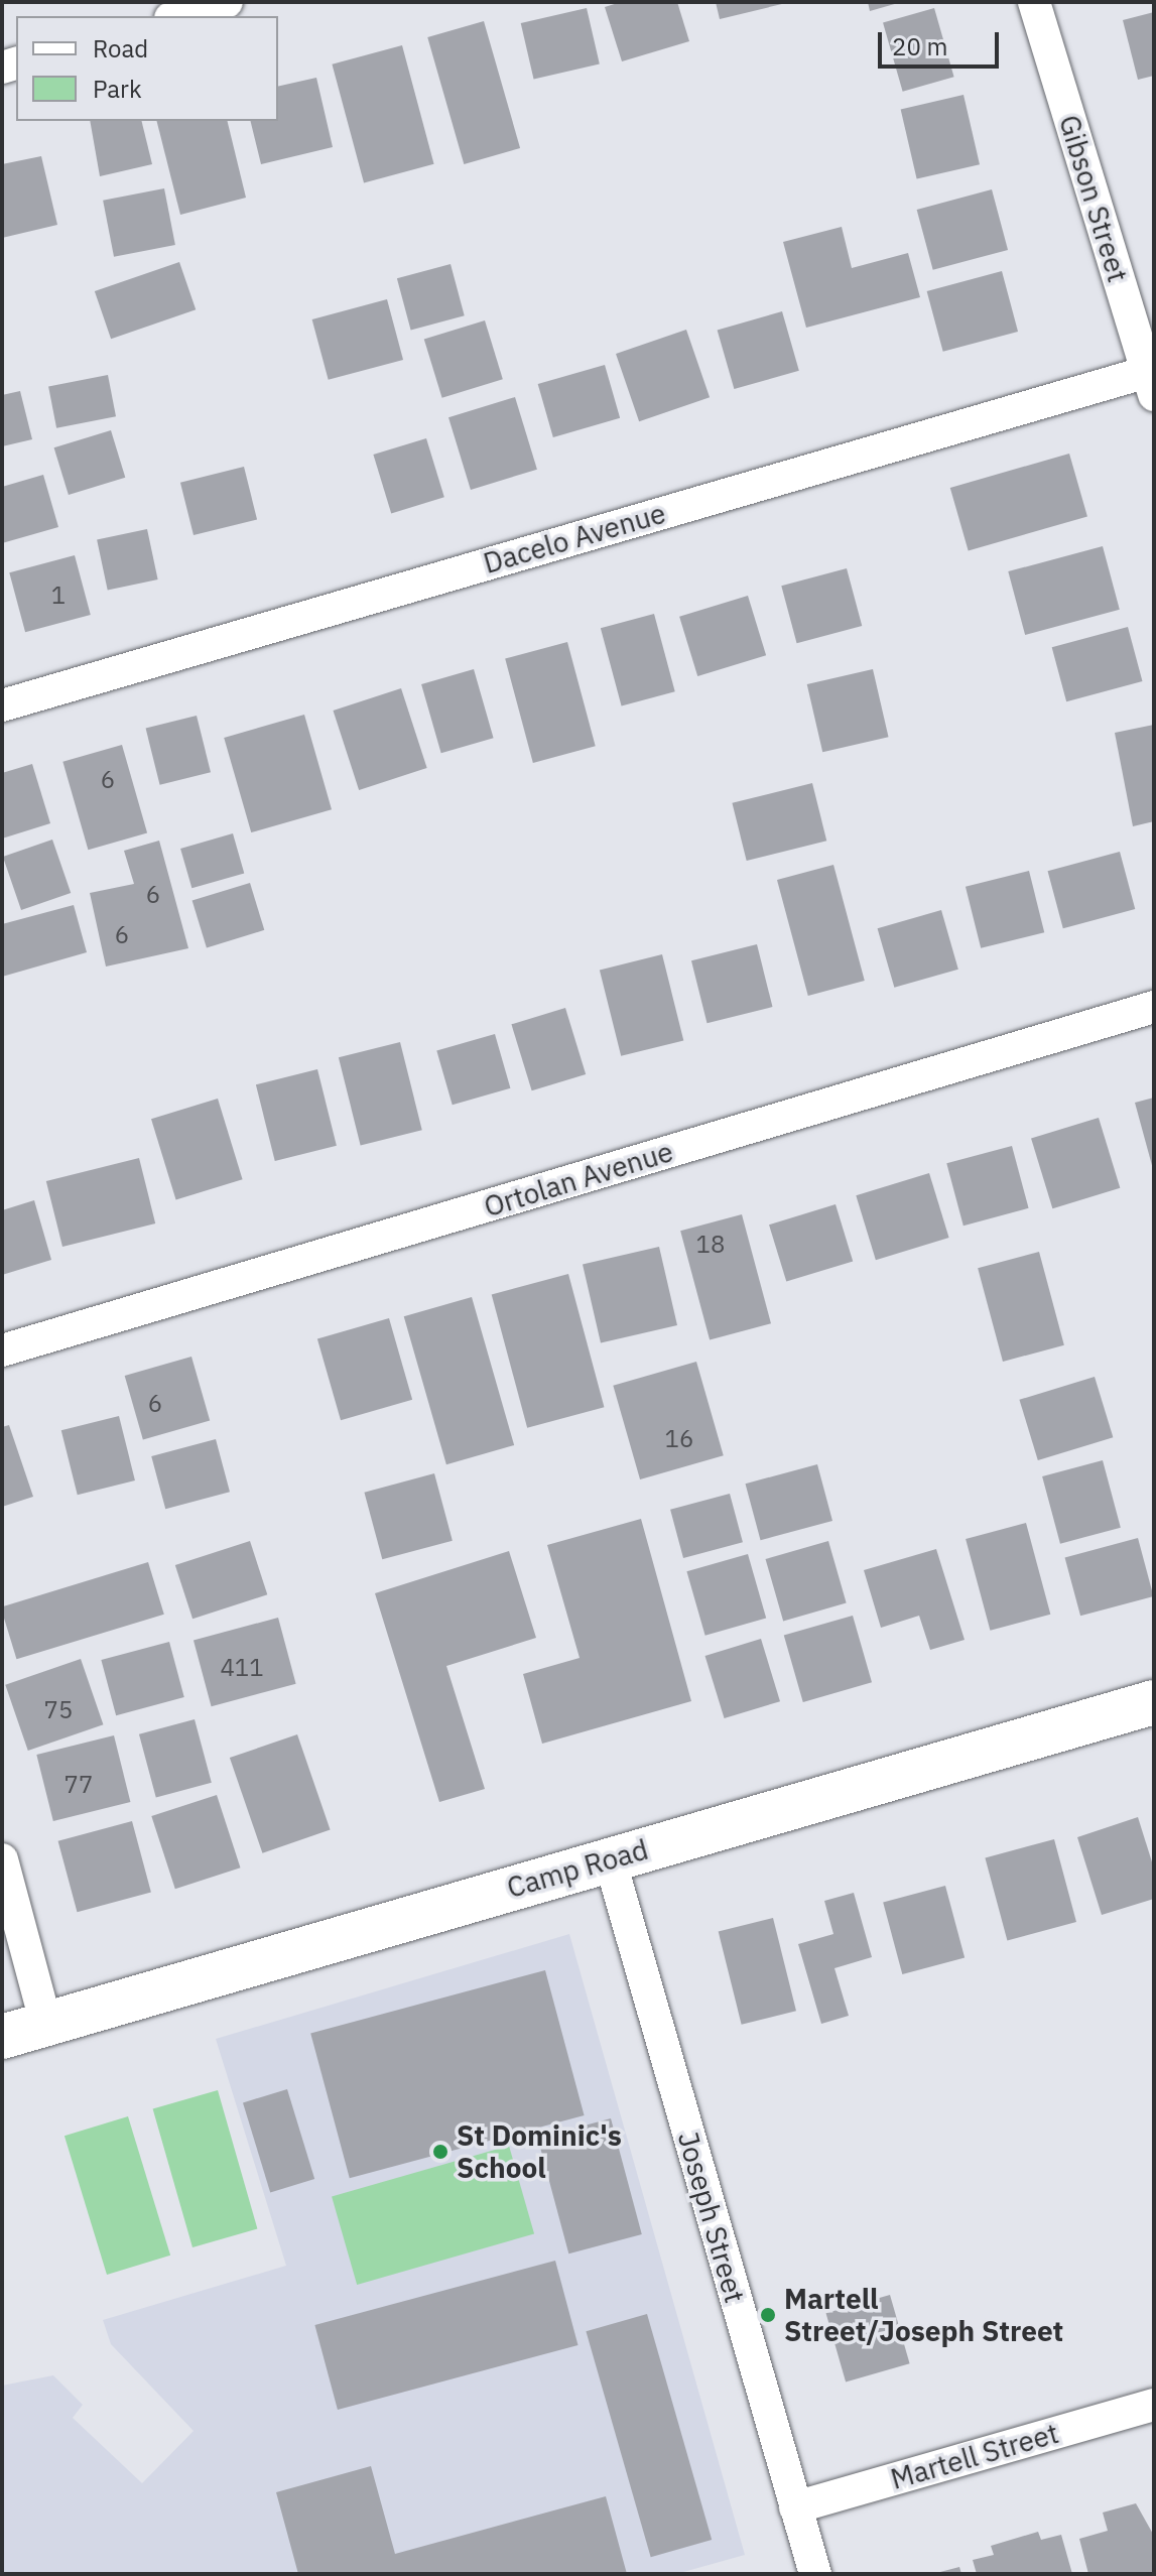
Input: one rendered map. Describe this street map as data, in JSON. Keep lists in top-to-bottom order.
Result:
{
  "streets": {
    "main road": ["Camp Road"],
    "street": [
      "Gibson Street",
      "Dacelo Avenue",
      "Ortolan Avenue",
      "Joseph Street",
      "Martell Street"
    ]
  },
  "crossings": [
    ["Gibson Street", "Dacelo Avenue"],
    ["Camp Road", "Joseph Street"],
    ["Joseph Street", "Martell Street"]
  ],
  "places": ["St Dominic's School", "Martell Street/Joseph Street"],
  "house_numbers": [
    "1",
    "6",
    "6",
    "6",
    "18",
    "6",
    "16",
    "411",
    "75",
    "77"
  ],
  "legend": ["Road", "Park"],
  "scale_bar": "20 m"
}
